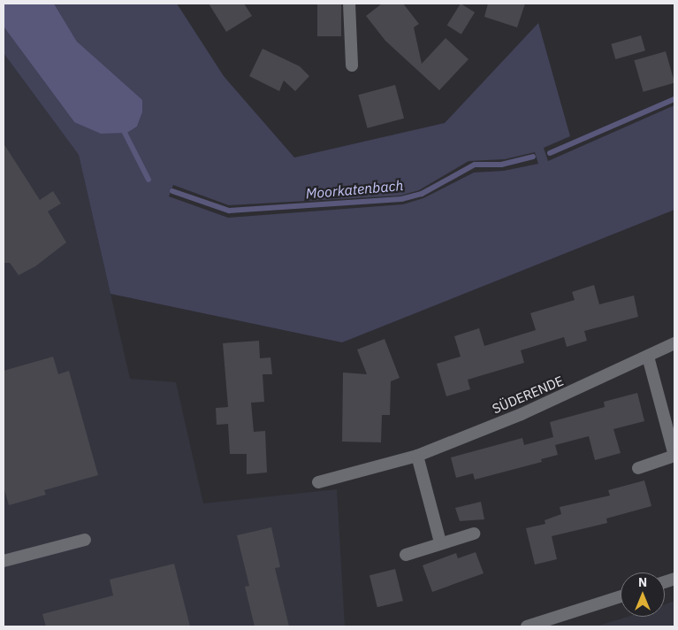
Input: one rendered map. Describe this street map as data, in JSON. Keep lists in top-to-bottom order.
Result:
{
  "streets": {
    "street": ["SÜDERENDE"]
  },
  "water": ["Moorkatenbach"],
  "north": "top"
}
